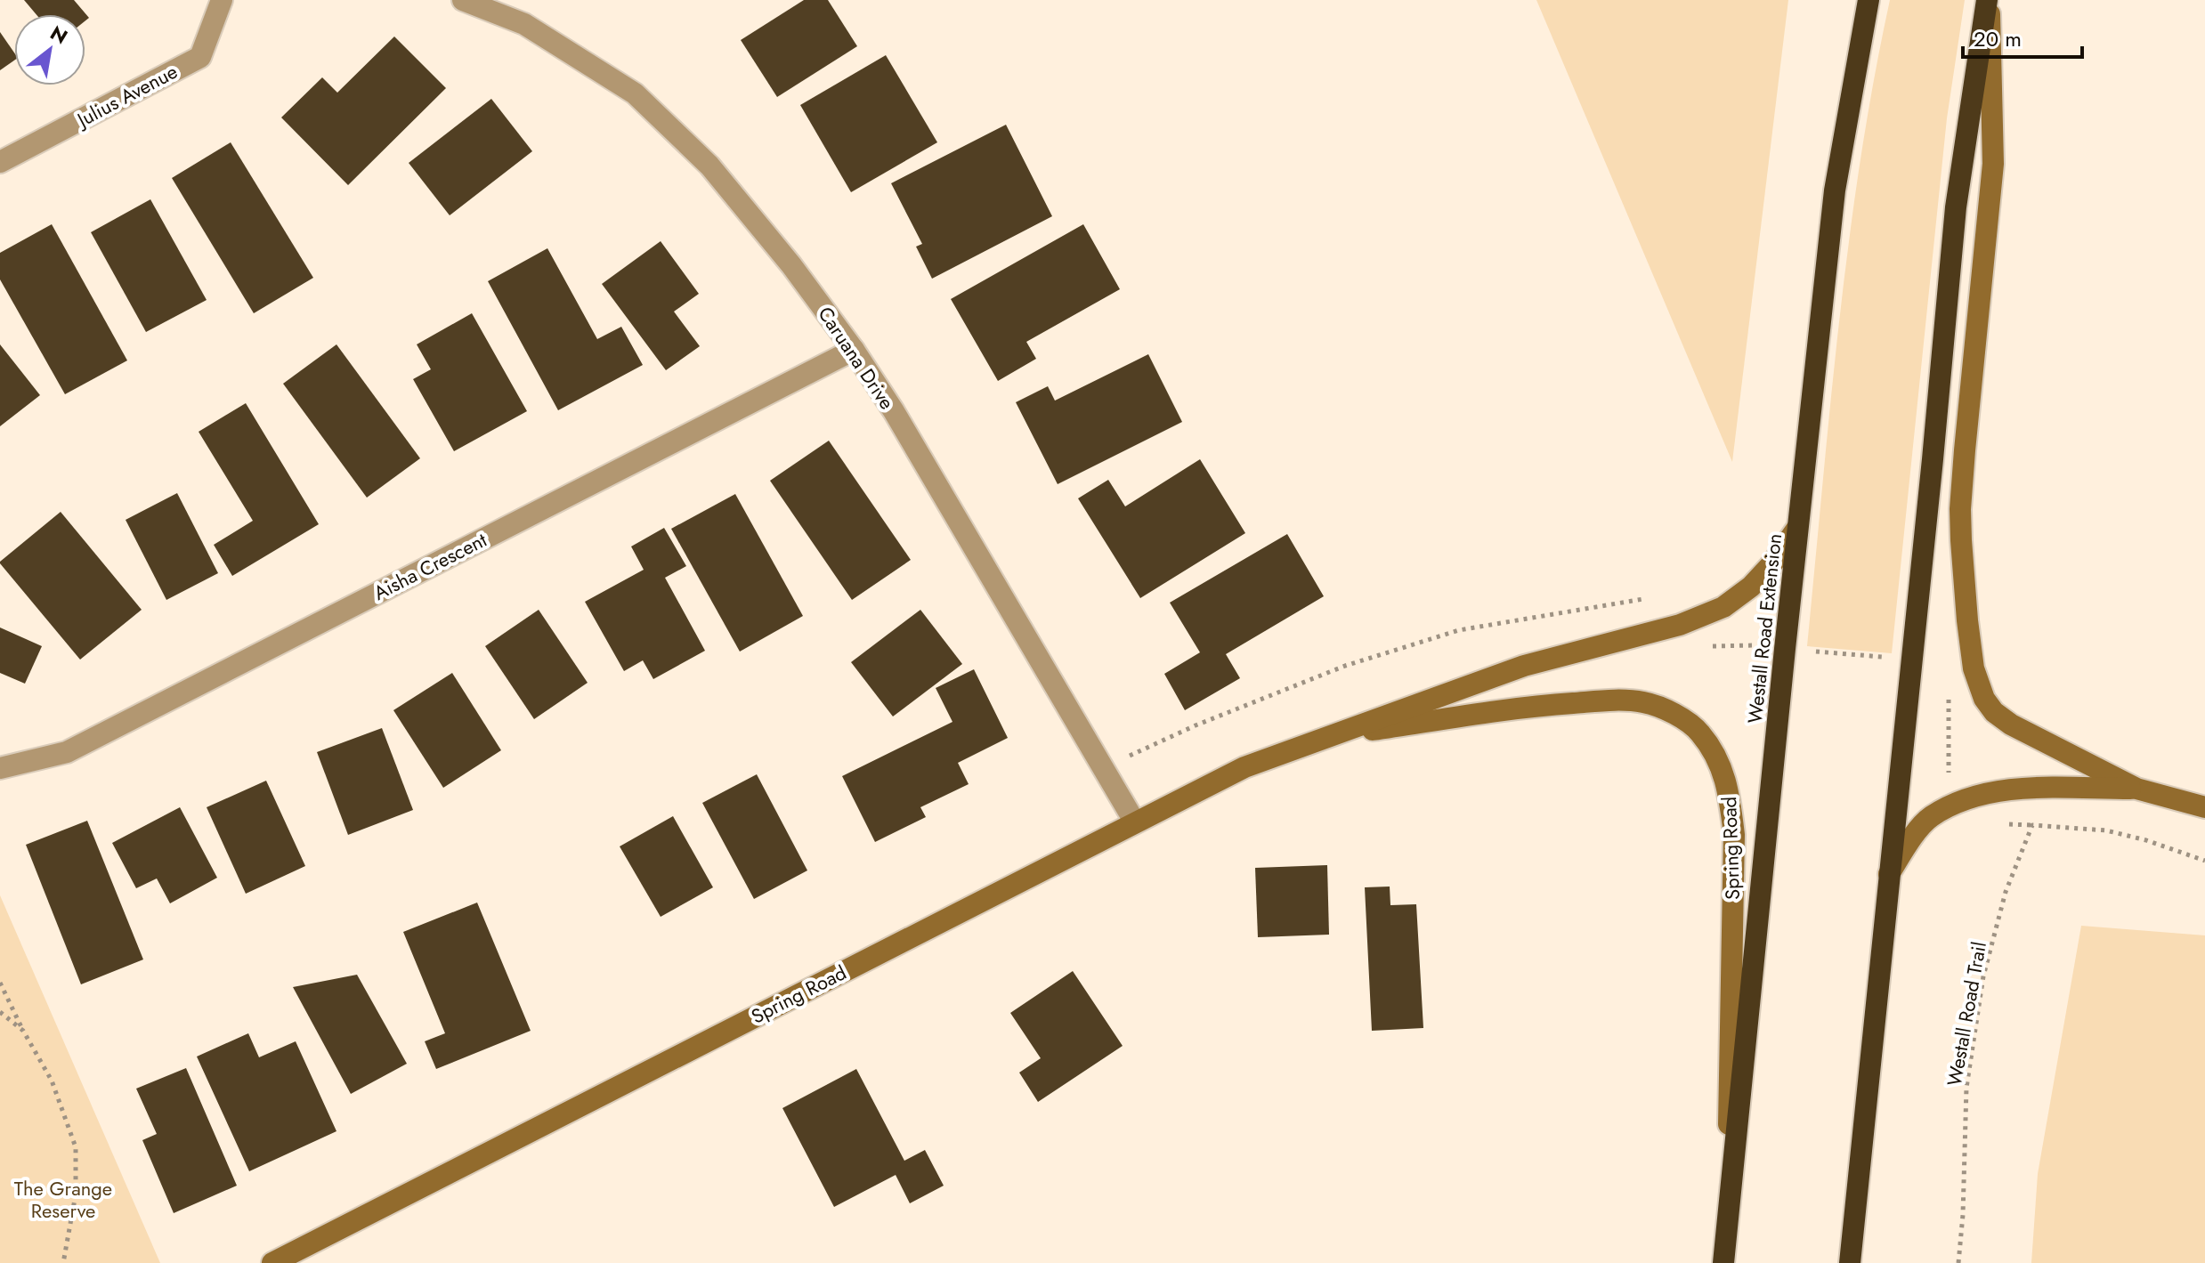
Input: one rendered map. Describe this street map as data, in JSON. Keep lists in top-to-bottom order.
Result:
{
  "streets": {
    "highway": ["Westall Road Extension"],
    "main road": ["Spring Road"],
    "street": ["Julius Avenue", "Caruana Drive", "Aisha Crescent"],
    "path": ["Westall Road Trail"]
  },
  "crossings": [
    ["Caruana Drive", "Aisha Crescent"],
    ["Caruana Drive", "Spring Road"],
    ["Westall Road Extension", "Spring Road"]
  ],
  "parks": ["The Grange Reserve"],
  "scale_bar": "20 m",
  "north": "top right"
}
